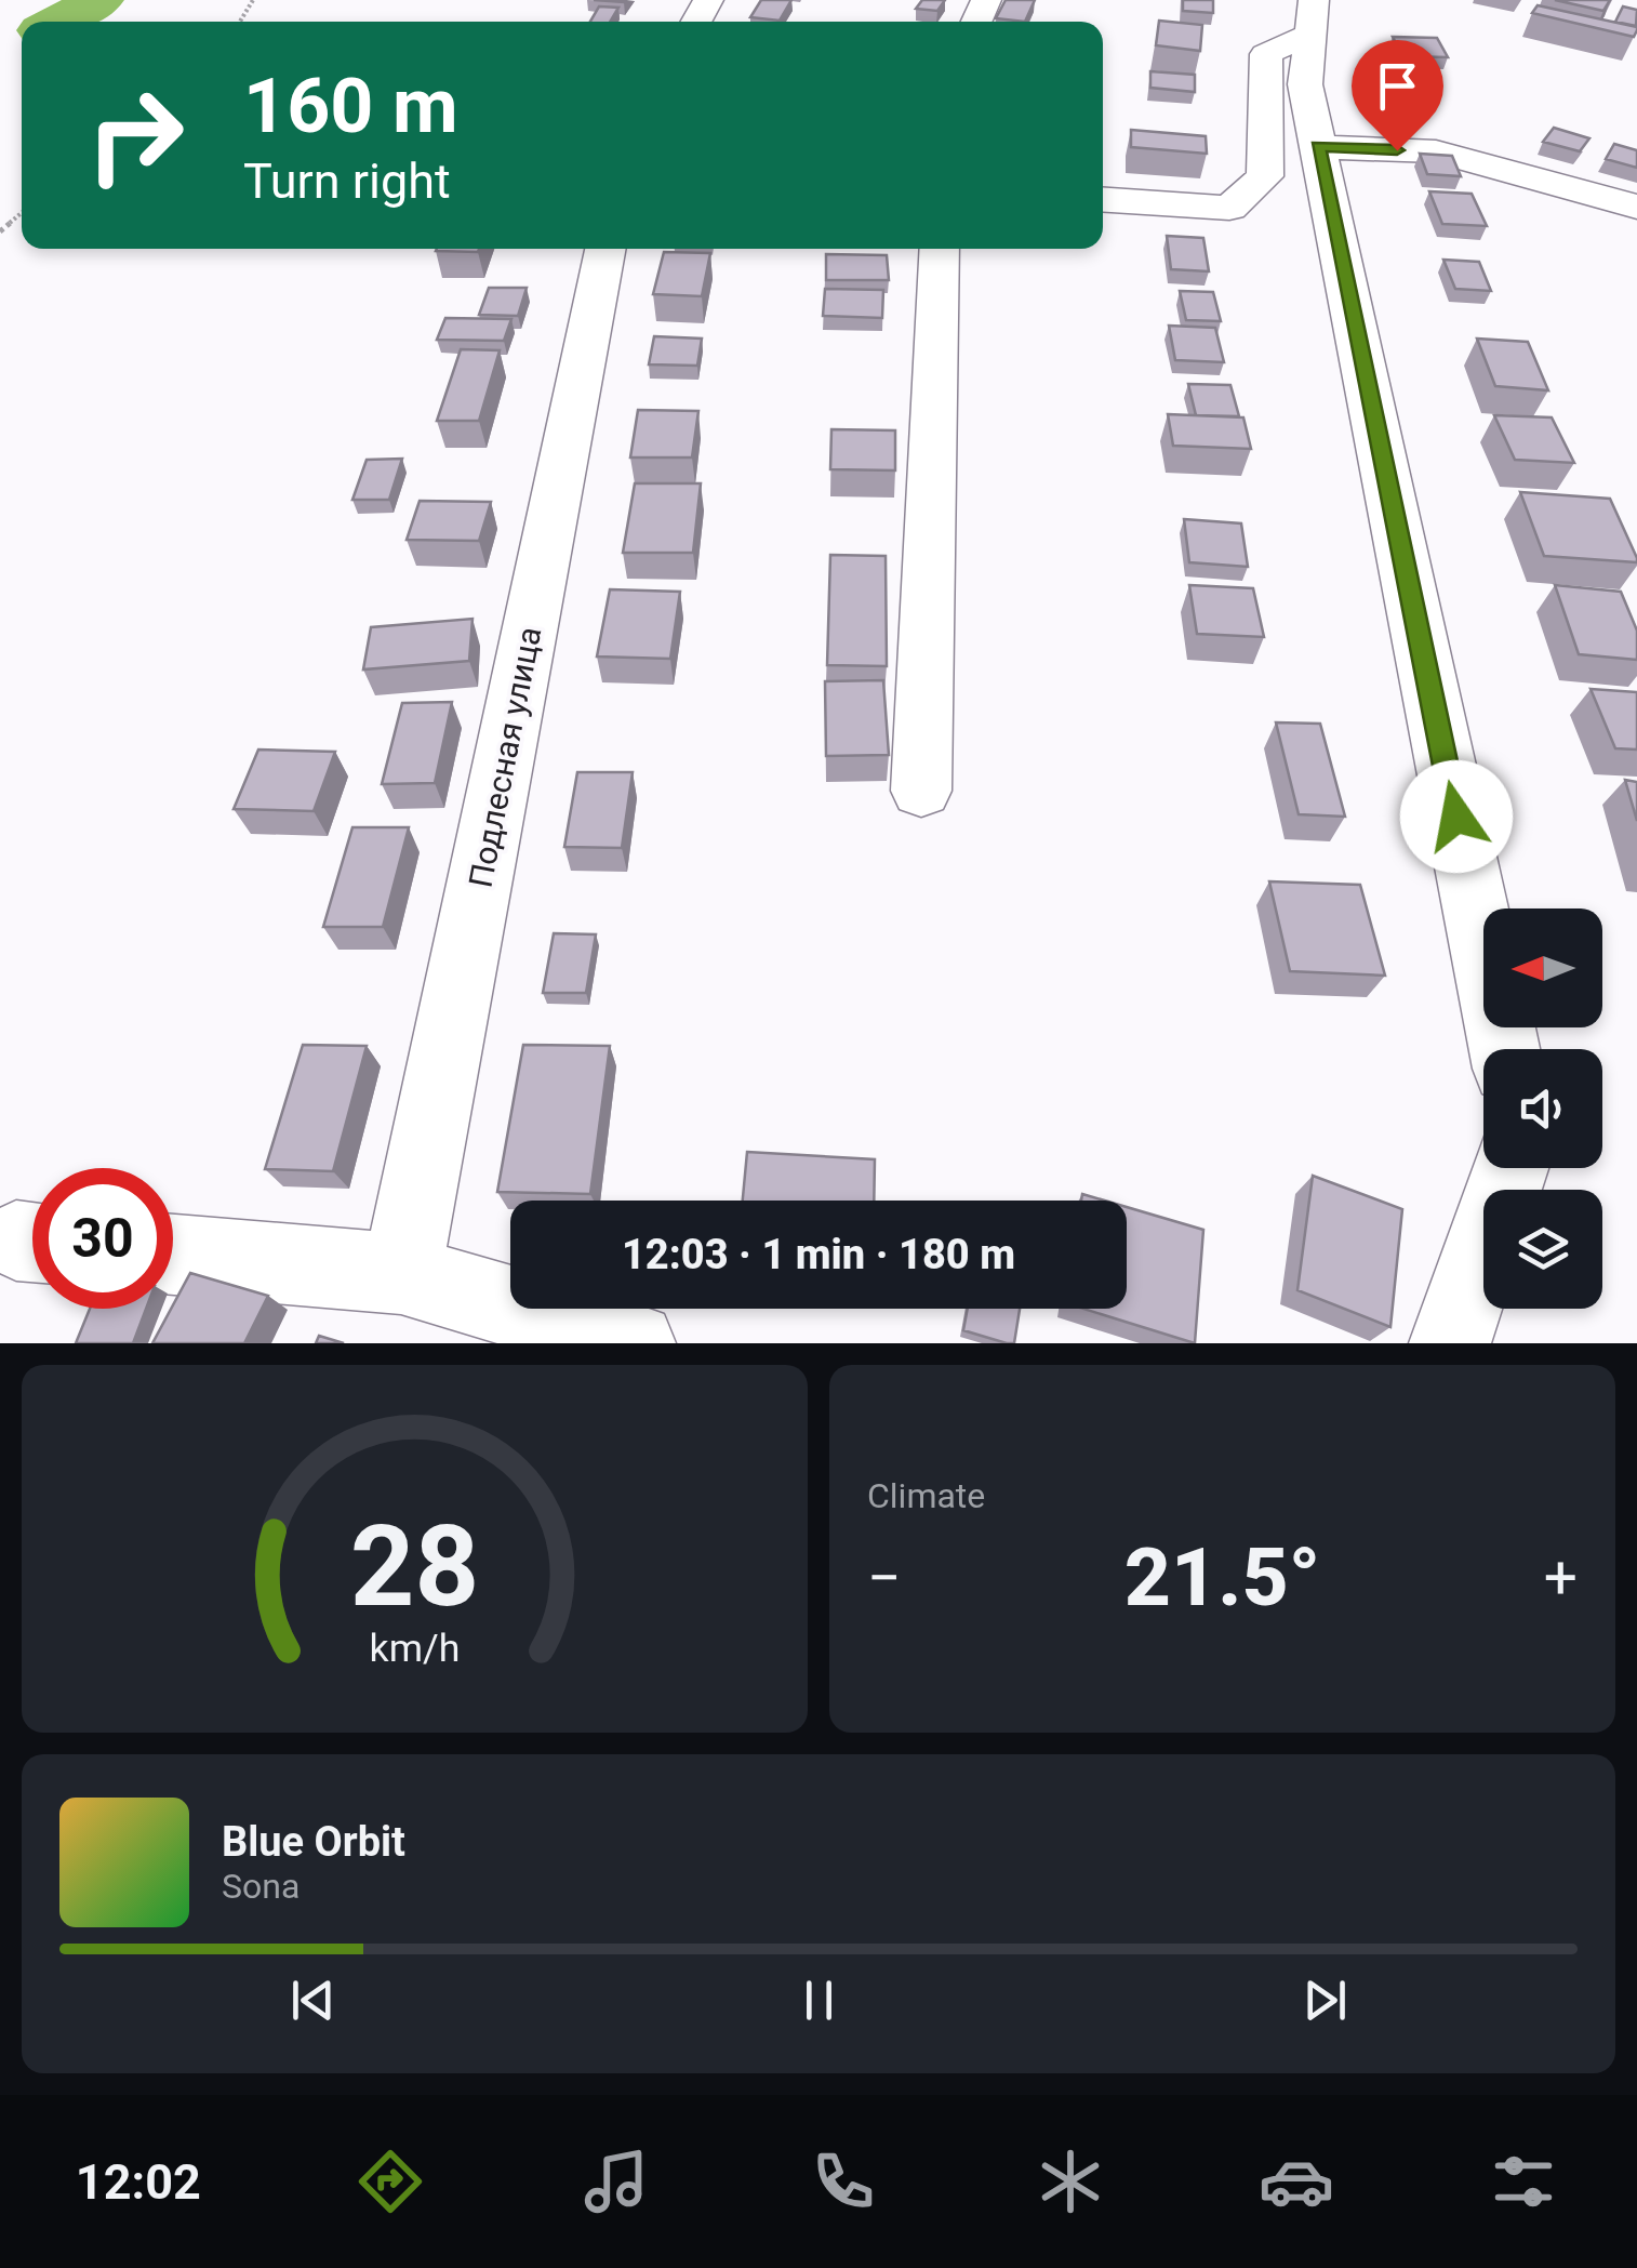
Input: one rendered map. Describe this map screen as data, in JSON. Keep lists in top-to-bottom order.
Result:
{
  "streets": {
    "street": ["Подлесная улица"]
  },
  "north": "left",
  "page": {
    "turn": ["160 m", "Turn right"],
    "limit": "30",
    "trip": "12:03 · 1 min · 180 m",
    "tile": "Climate",
    "heat": ["−", "21.5°", "+"],
    "song": ["Blue Orbit", "Sona"],
    "tabs": "12:02",
    "gauge": ["28", "km/h"]
  }
}
